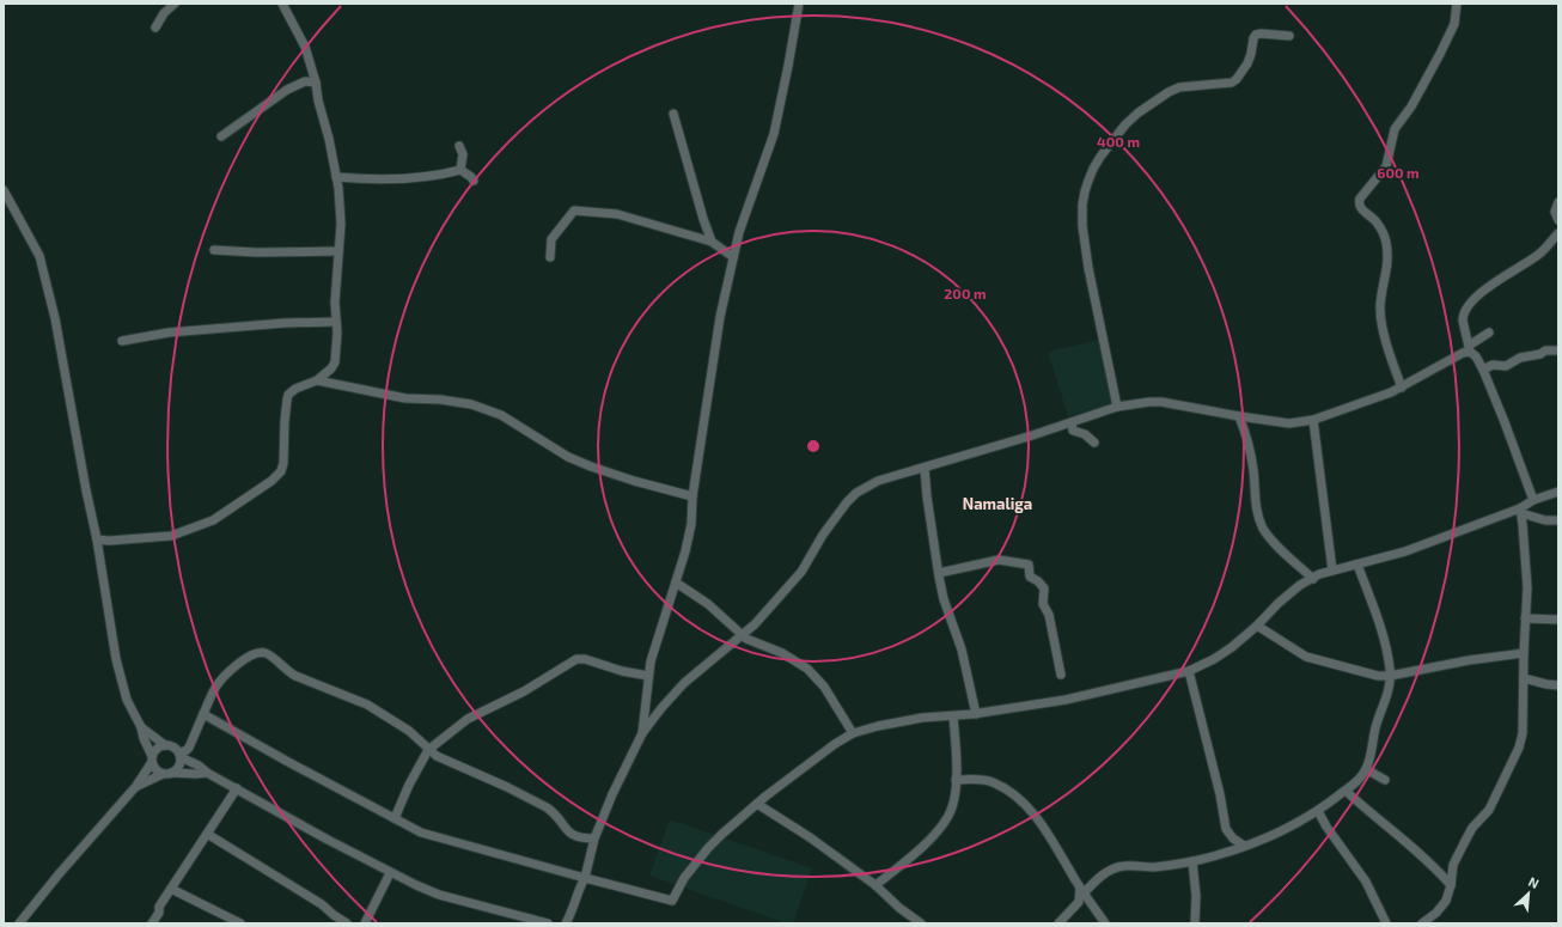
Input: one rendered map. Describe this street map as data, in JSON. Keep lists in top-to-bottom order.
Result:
{
  "districts": ["Namaliga"],
  "north": "top right",
  "rings": ["400 m", "600 m", "200 m"]
}
